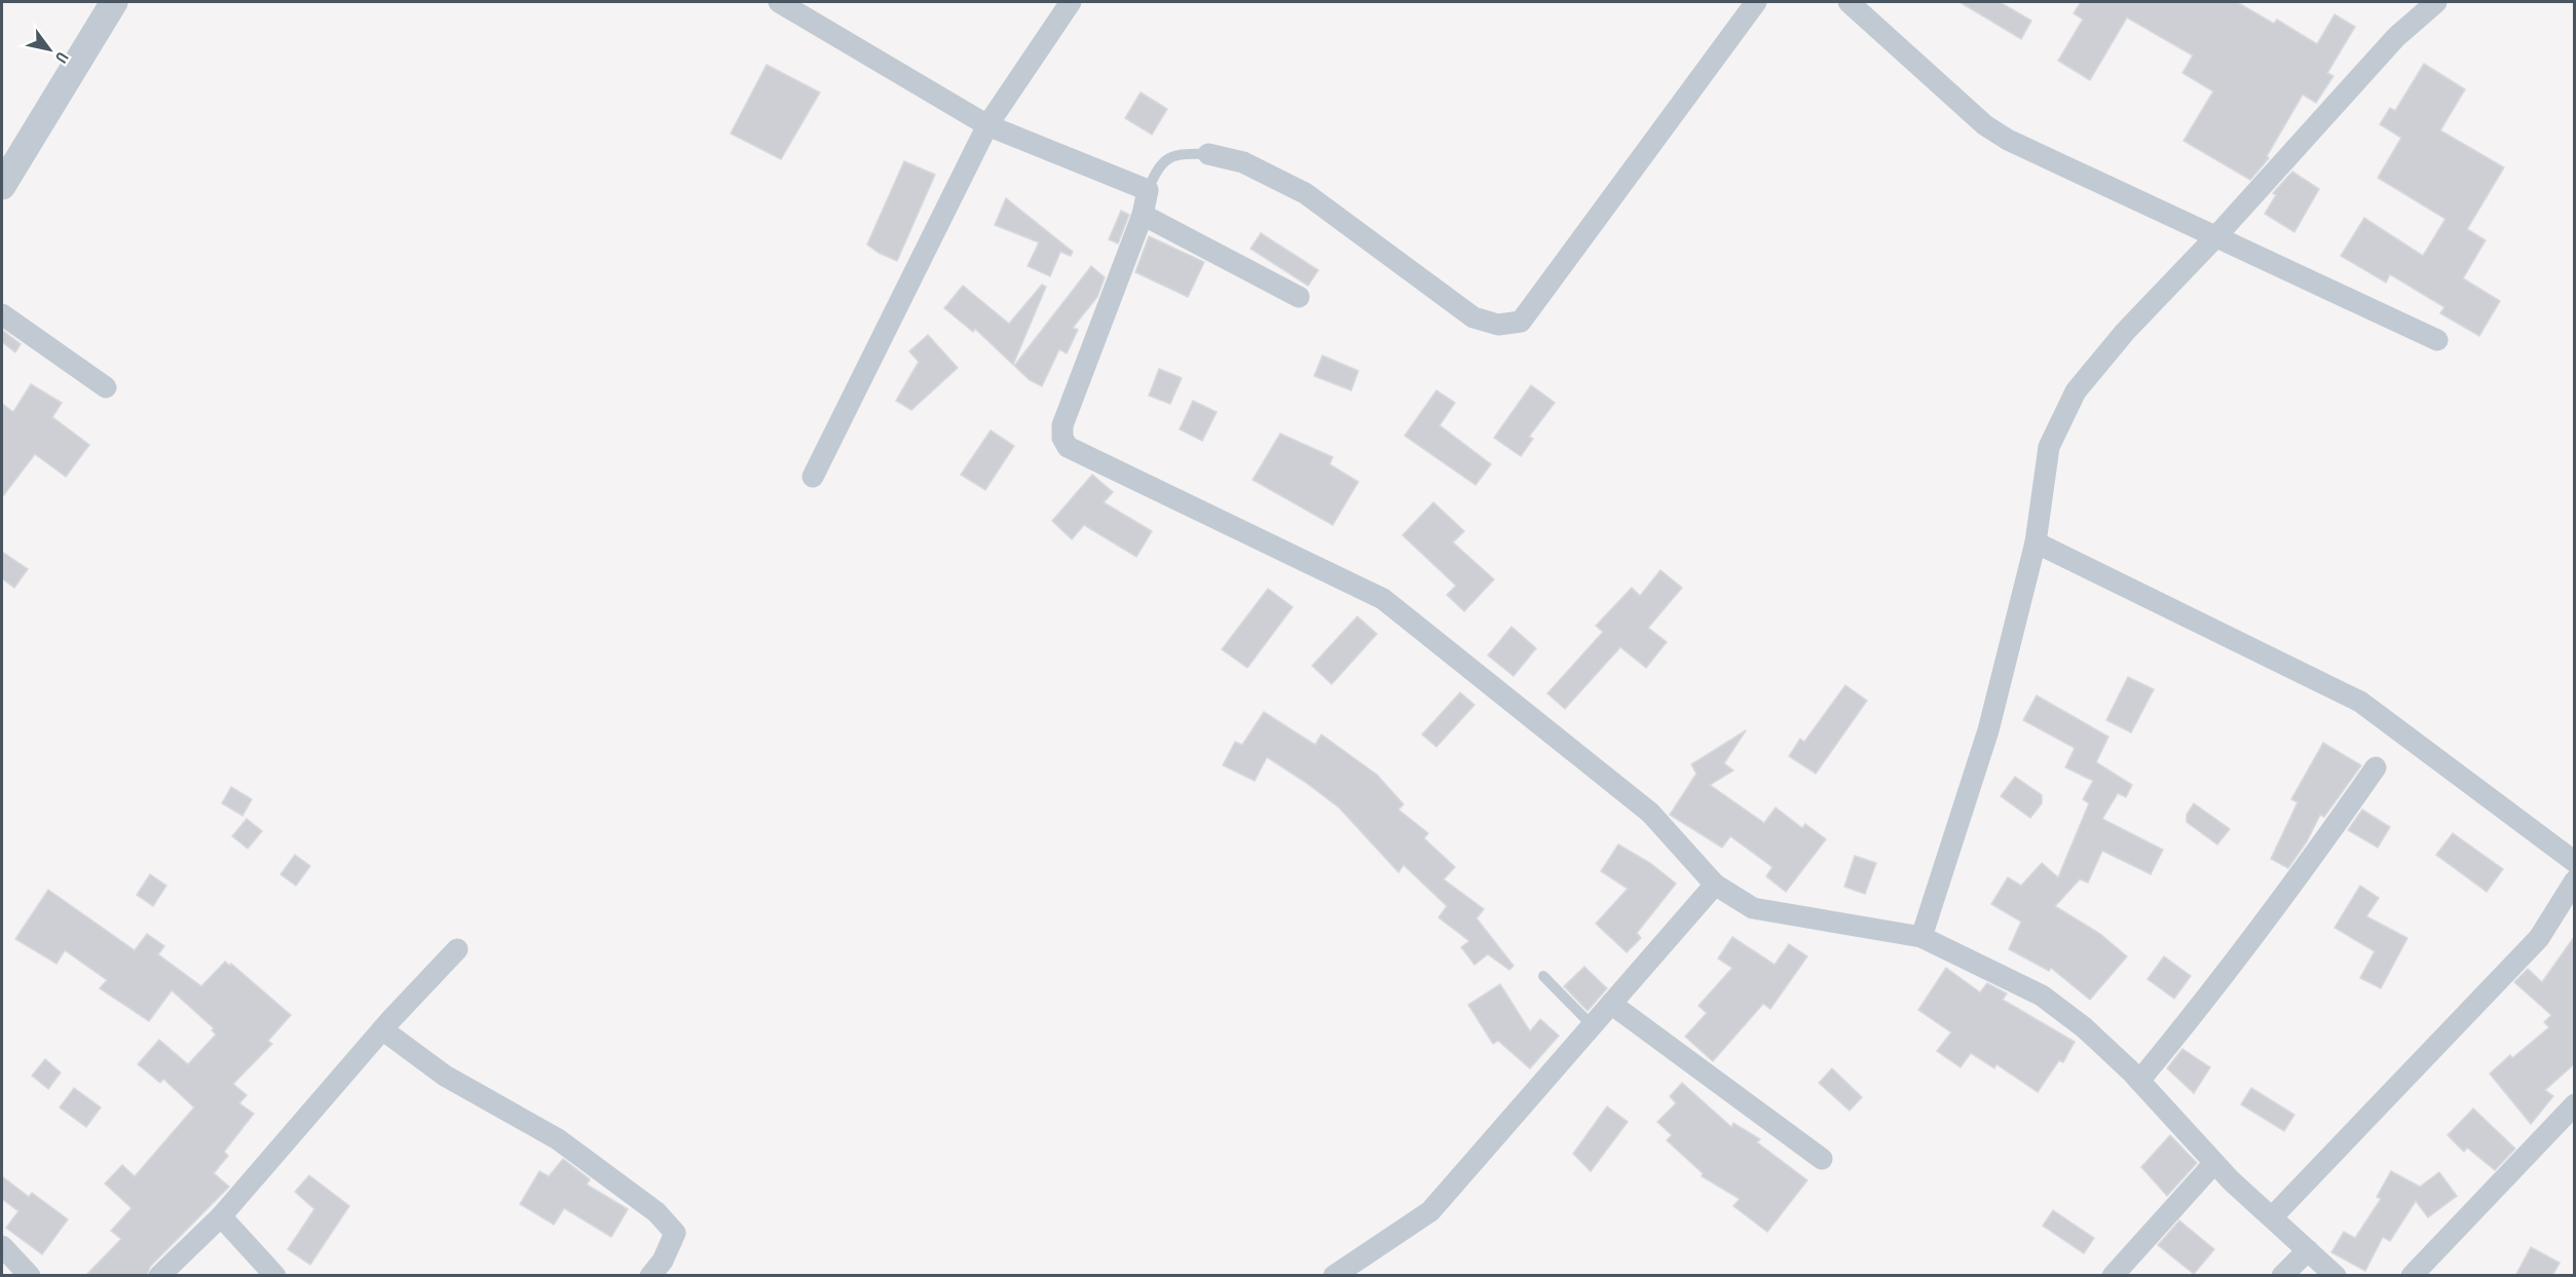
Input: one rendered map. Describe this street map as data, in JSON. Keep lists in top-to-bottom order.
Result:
{
  "north": "bottom right"
}
